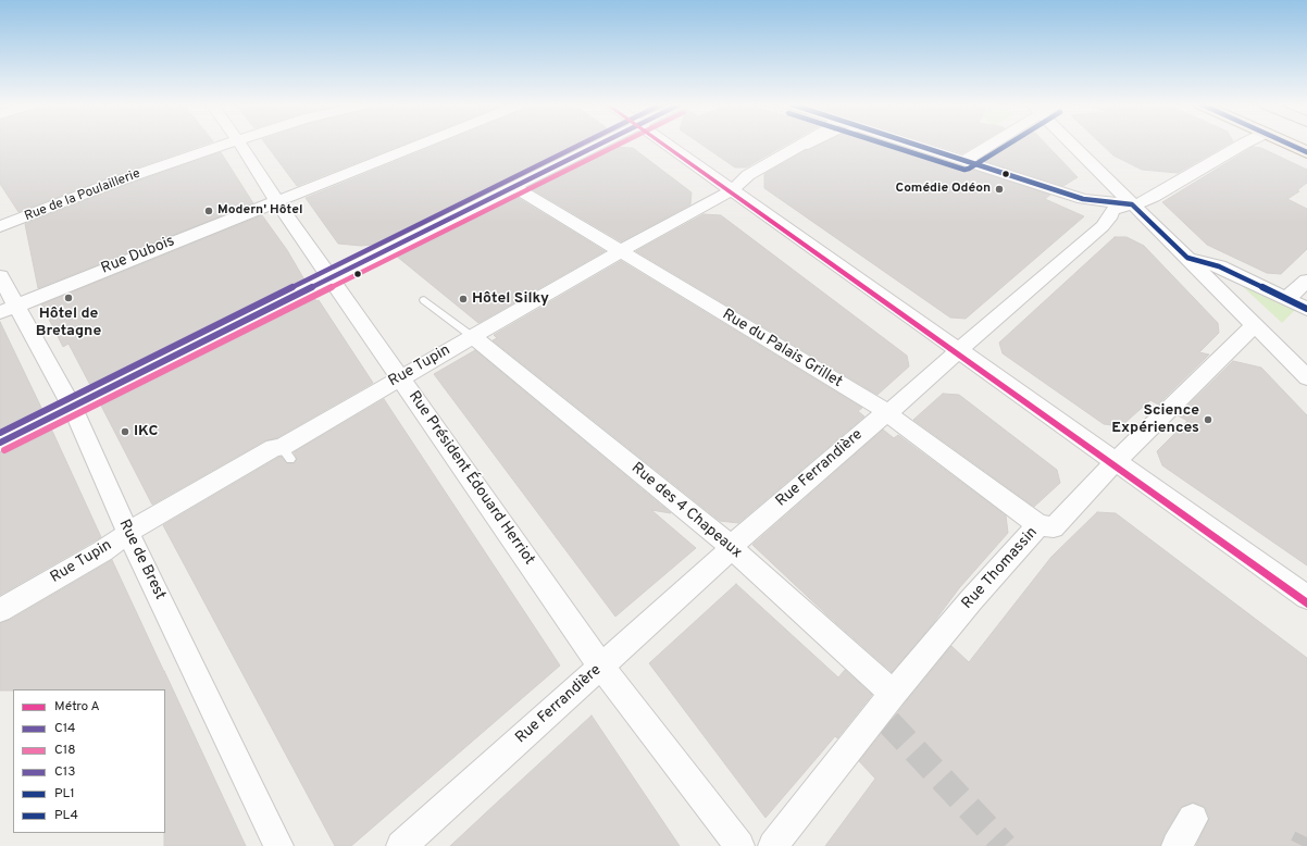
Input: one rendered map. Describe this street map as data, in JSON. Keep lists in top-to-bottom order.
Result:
{
  "streets": {
    "street": [
      "Rue de la Poulaillerie",
      "Rue Dubois",
      "Rue du Palais Grillet",
      "Rue Tupin",
      "Rue Ferrandière",
      "Rue Président Édouard Herriot",
      "Rue des 4 Chapeaux",
      "Rue de Brest",
      "Rue Thomassin"
    ]
  },
  "crossings": [
    ["Rue Dubois", "Rue Président Édouard Herriot"],
    ["Rue Dubois", "Rue de Brest"],
    ["Rue du Palais Grillet", "Rue Tupin"],
    ["Rue du Palais Grillet", "Rue Ferrandière"],
    ["Rue du Palais Grillet", "Rue Thomassin"],
    ["Rue Tupin", "Rue Président Édouard Herriot"],
    ["Rue Tupin", "Rue des 4 Chapeaux"],
    ["Rue Tupin", "Rue de Brest"],
    ["Rue Ferrandière", "Rue Président Édouard Herriot"],
    ["Rue Ferrandière", "Rue des 4 Chapeaux"],
    ["Rue des 4 Chapeaux", "Rue Thomassin"]
  ],
  "places": [
    "Comédie Odéon",
    "Modern' Hôtel",
    "Hôtel de Bretagne",
    "Hôtel Silky",
    "Science Expériences",
    "IKC"
  ],
  "lines": [
    "metro line A",
    "transit line C14",
    "transit line C18",
    "transit line C13",
    "transit line PL1",
    "transit line PL4"
  ],
  "legend": [
    "Métro A",
    "C14",
    "C18",
    "C13",
    "PL1",
    "PL4"
  ]
}
